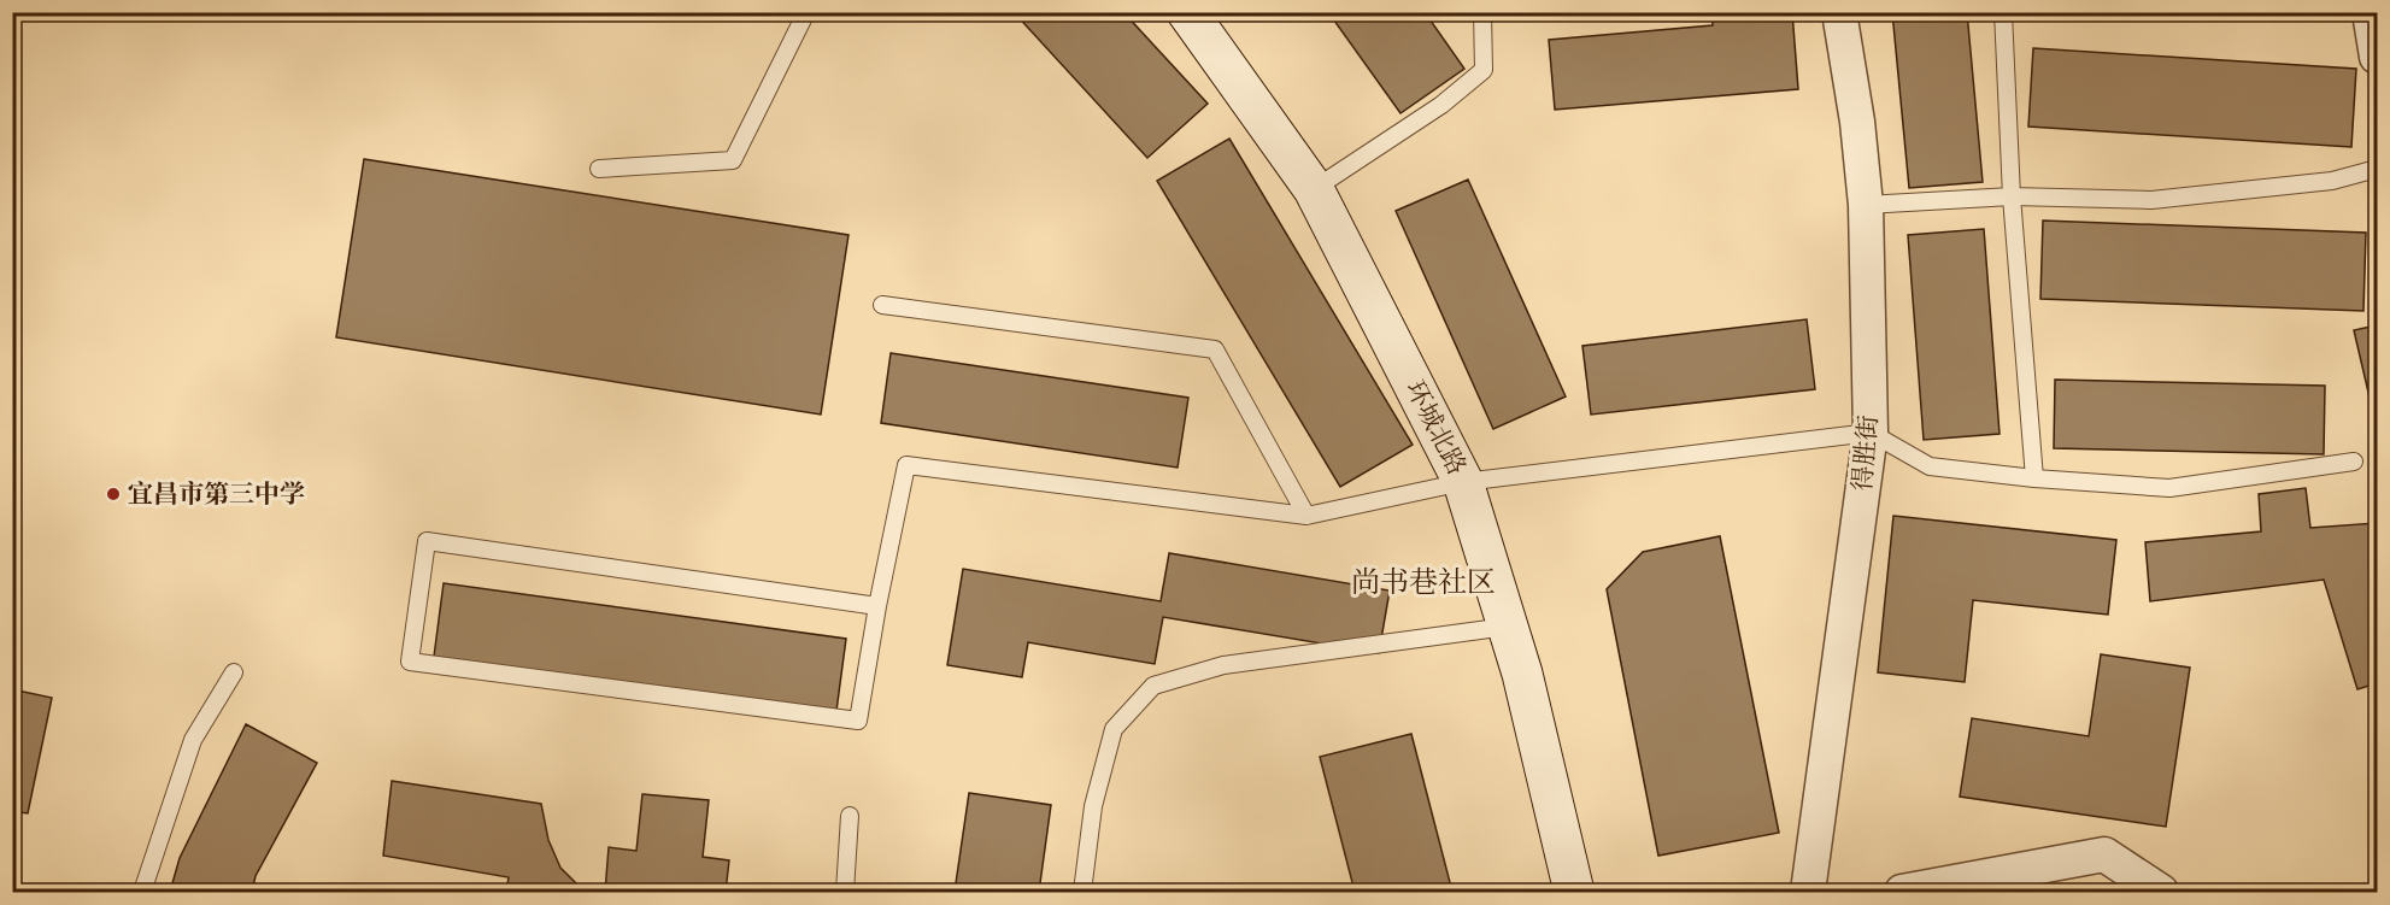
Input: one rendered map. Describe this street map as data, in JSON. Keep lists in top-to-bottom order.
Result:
{
  "streets": {
    "main road": ["环城北路"],
    "street": ["得胜街"]
  },
  "districts": ["尚书巷社区"],
  "places": ["宜昌市第三中学"]
}
